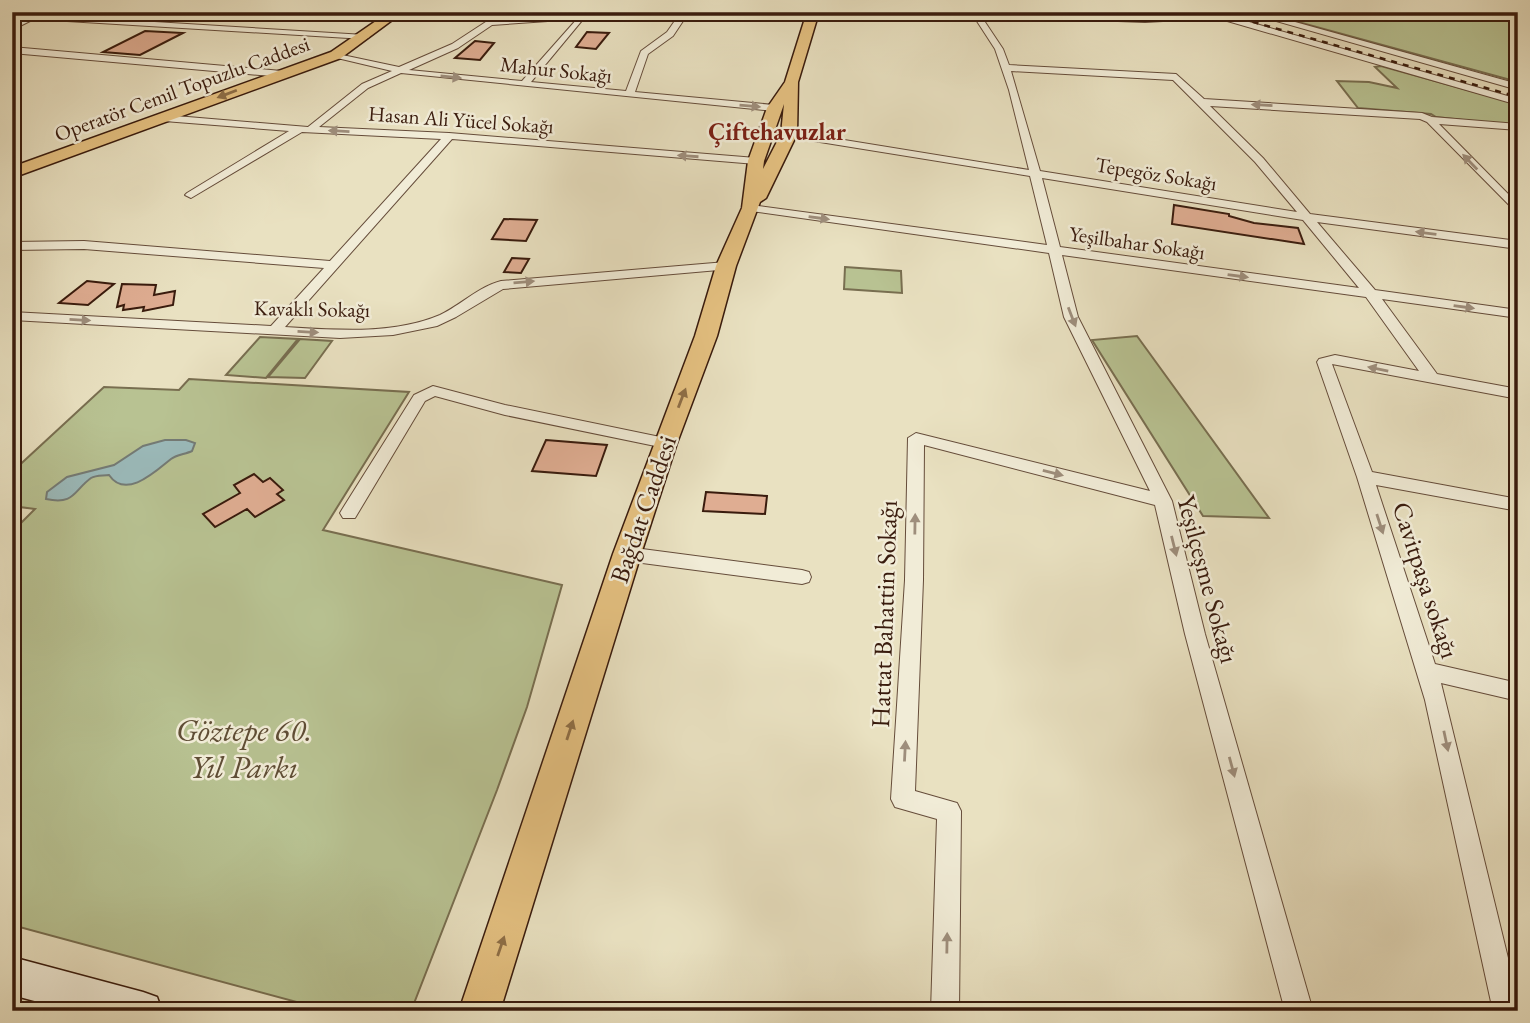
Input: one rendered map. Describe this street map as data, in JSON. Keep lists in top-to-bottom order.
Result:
{
  "streets": {
    "main road": ["Operatör Cemil Topuzlu Caddesi", "Bağdat Caddesi"],
    "street": [
      "Mahur Sokağı",
      "Hasan Ali Yücel Sokağı",
      "Tepegöz Sokağı",
      "Yeşilbahar Sokağı",
      "Kavaklı Sokağı",
      "Yeşilçeşme Sokağı",
      "Cavitpaşa sokağı",
      "Hattat Bahattin Sokağı"
    ]
  },
  "crossings": [
    ["Mahur Sokağı", "Operatör Cemil Topuzlu Caddesi"],
    ["Mahur Sokağı", "Bağdat Caddesi"],
    ["Operatör Cemil Topuzlu Caddesi", "Hasan Ali Yücel Sokağı"],
    ["Hasan Ali Yücel Sokağı", "Bağdat Caddesi"],
    ["Tepegöz Sokağı", "Yeşilçeşme Sokağı"],
    ["Yeşilbahar Sokağı", "Bağdat Caddesi"],
    ["Yeşilbahar Sokağı", "Yeşilçeşme Sokağı"],
    ["Kavaklı Sokağı", "Bağdat Caddesi"],
    ["Yeşilçeşme Sokağı", "Hattat Bahattin Sokağı"]
  ],
  "one_way": [
    "Mahur Sokağı",
    "Yeşilbahar Sokağı",
    "Bağdat Caddesi",
    "Yeşilçeşme Sokağı",
    "Cavitpaşa sokağı"
  ],
  "districts": ["Çiftehavuzlar"],
  "parks": ["Göztepe 60. Yıl Parkı"]
}
